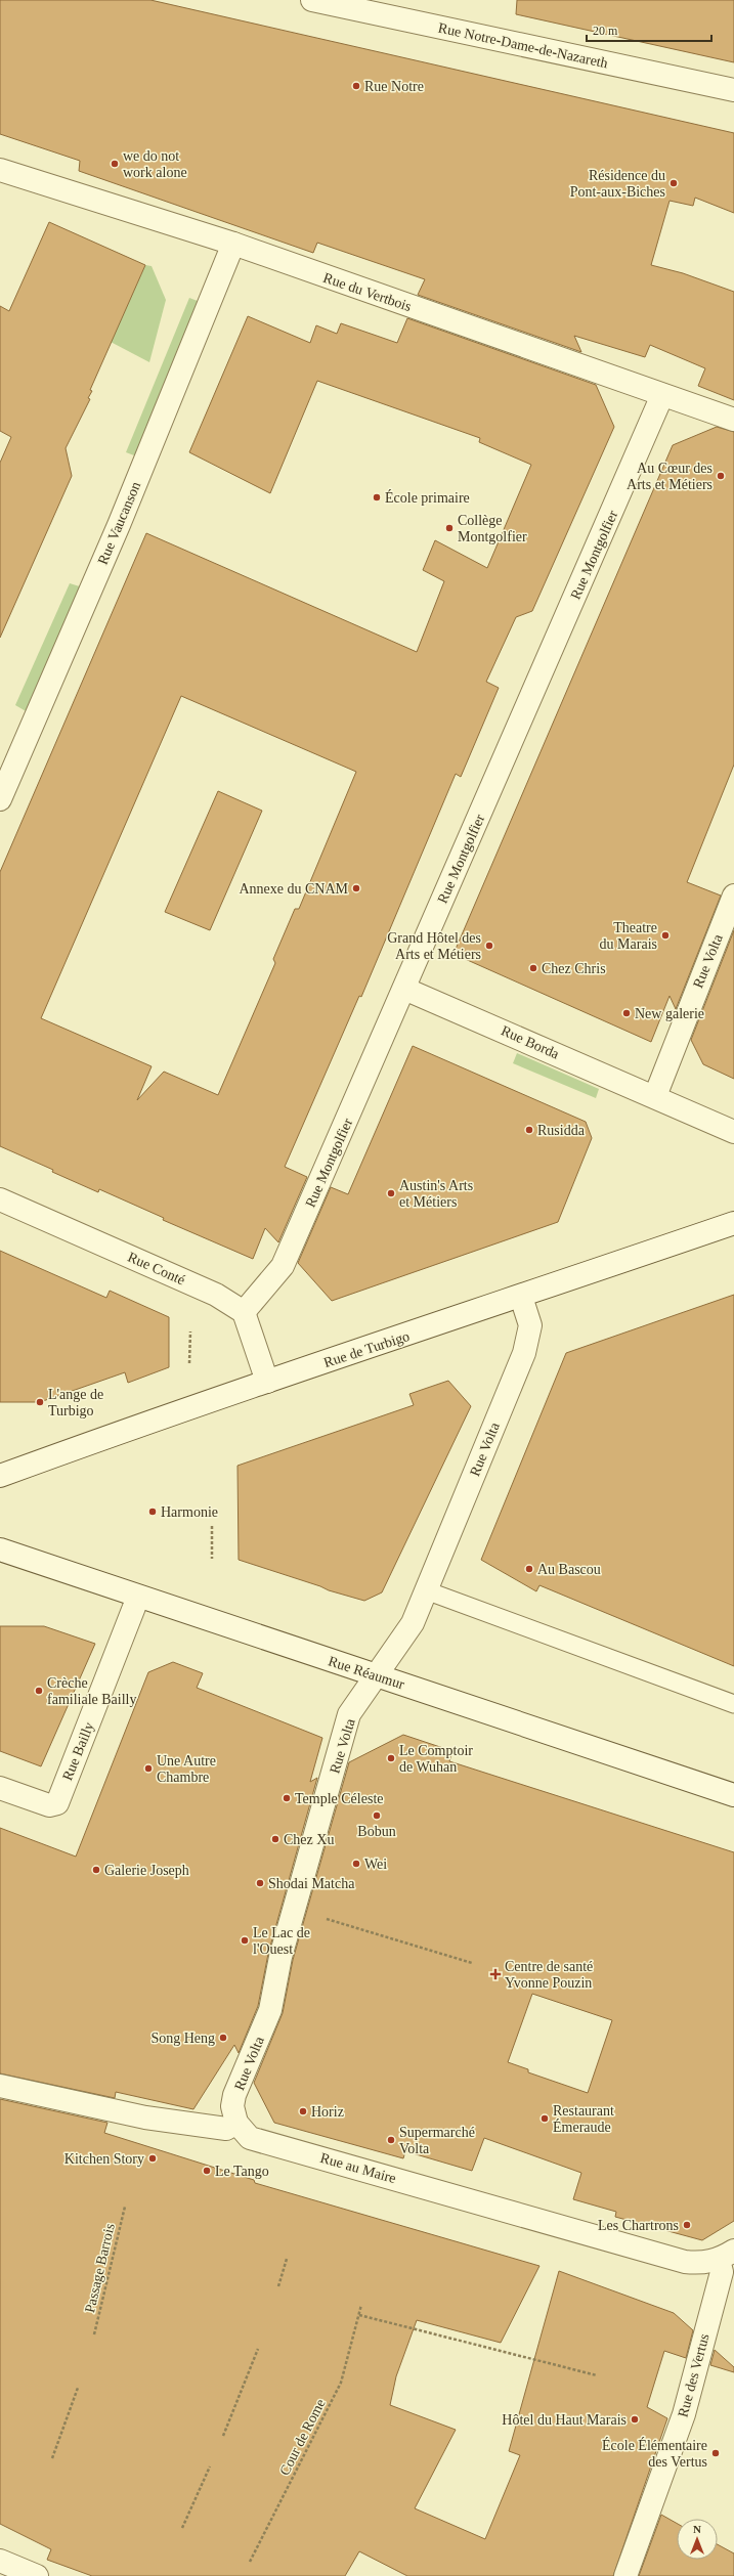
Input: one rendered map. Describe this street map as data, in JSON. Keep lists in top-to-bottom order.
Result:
{
  "streets": {
    "street": [
      "Rue Notre-Dame-de-Nazareth",
      "Rue du Vertbois",
      "Rue Vaucanson",
      "Rue Montgolfier",
      "Rue Volta",
      "Rue Borda",
      "Rue Conté",
      "Rue de Turbigo",
      "Rue Réaumur",
      "Rue Bailly",
      "Rue au Maire",
      "Rue des Vertus"
    ],
    "path": ["Passage Barrois", "Cour de Rome"]
  },
  "crossings": [
    ["Rue du Vertbois", "Rue Vaucanson"],
    ["Rue du Vertbois", "Rue Montgolfier"],
    ["Rue Montgolfier", "Rue Borda"],
    ["Rue Montgolfier", "Rue Conté"],
    ["Rue Volta", "Rue Borda"],
    ["Rue Volta", "Rue de Turbigo"],
    ["Rue Volta", "Rue Réaumur"],
    ["Rue Volta", "Rue au Maire"],
    ["Rue Réaumur", "Rue Bailly"],
    ["Rue au Maire", "Rue des Vertus"]
  ],
  "places": {
    "other": [
      "Rue Notre",
      "we do not work alone",
      "Résidence du Pont-aux-Biches",
      "Au Cœur des Arts et Métiers",
      "École primaire",
      "Collège Montgolfier",
      "Annexe du CNAM",
      "Theatre du Marais",
      "Grand Hôtel des Arts et Métiers",
      "Chez Chris",
      "New galerie",
      "Rusidda",
      "Austin's Arts et Métiers",
      "L'ange de Turbigo",
      "Harmonie",
      "Au Bascou",
      "Crèche familiale Bailly",
      "Le Comptoir de Wuhan",
      "Une Autre Chambre",
      "Temple Céleste",
      "Bobun",
      "Chez Xu",
      "Wei",
      "Galerie Joseph",
      "Shodai Matcha",
      "Le Lac de l'Ouest",
      "Song Heng",
      "Horiz",
      "Restaurant Émeraude",
      "Supermarché Volta",
      "Kitchen Story",
      "Le Tango",
      "Les Chartrons",
      "Hôtel du Haut Marais",
      "École Élémentaire des Vertus"
    ],
    "health": ["Centre de santé Yvonne Pouzin"]
  },
  "scale_bar": "20 m",
  "north": "top"
}
